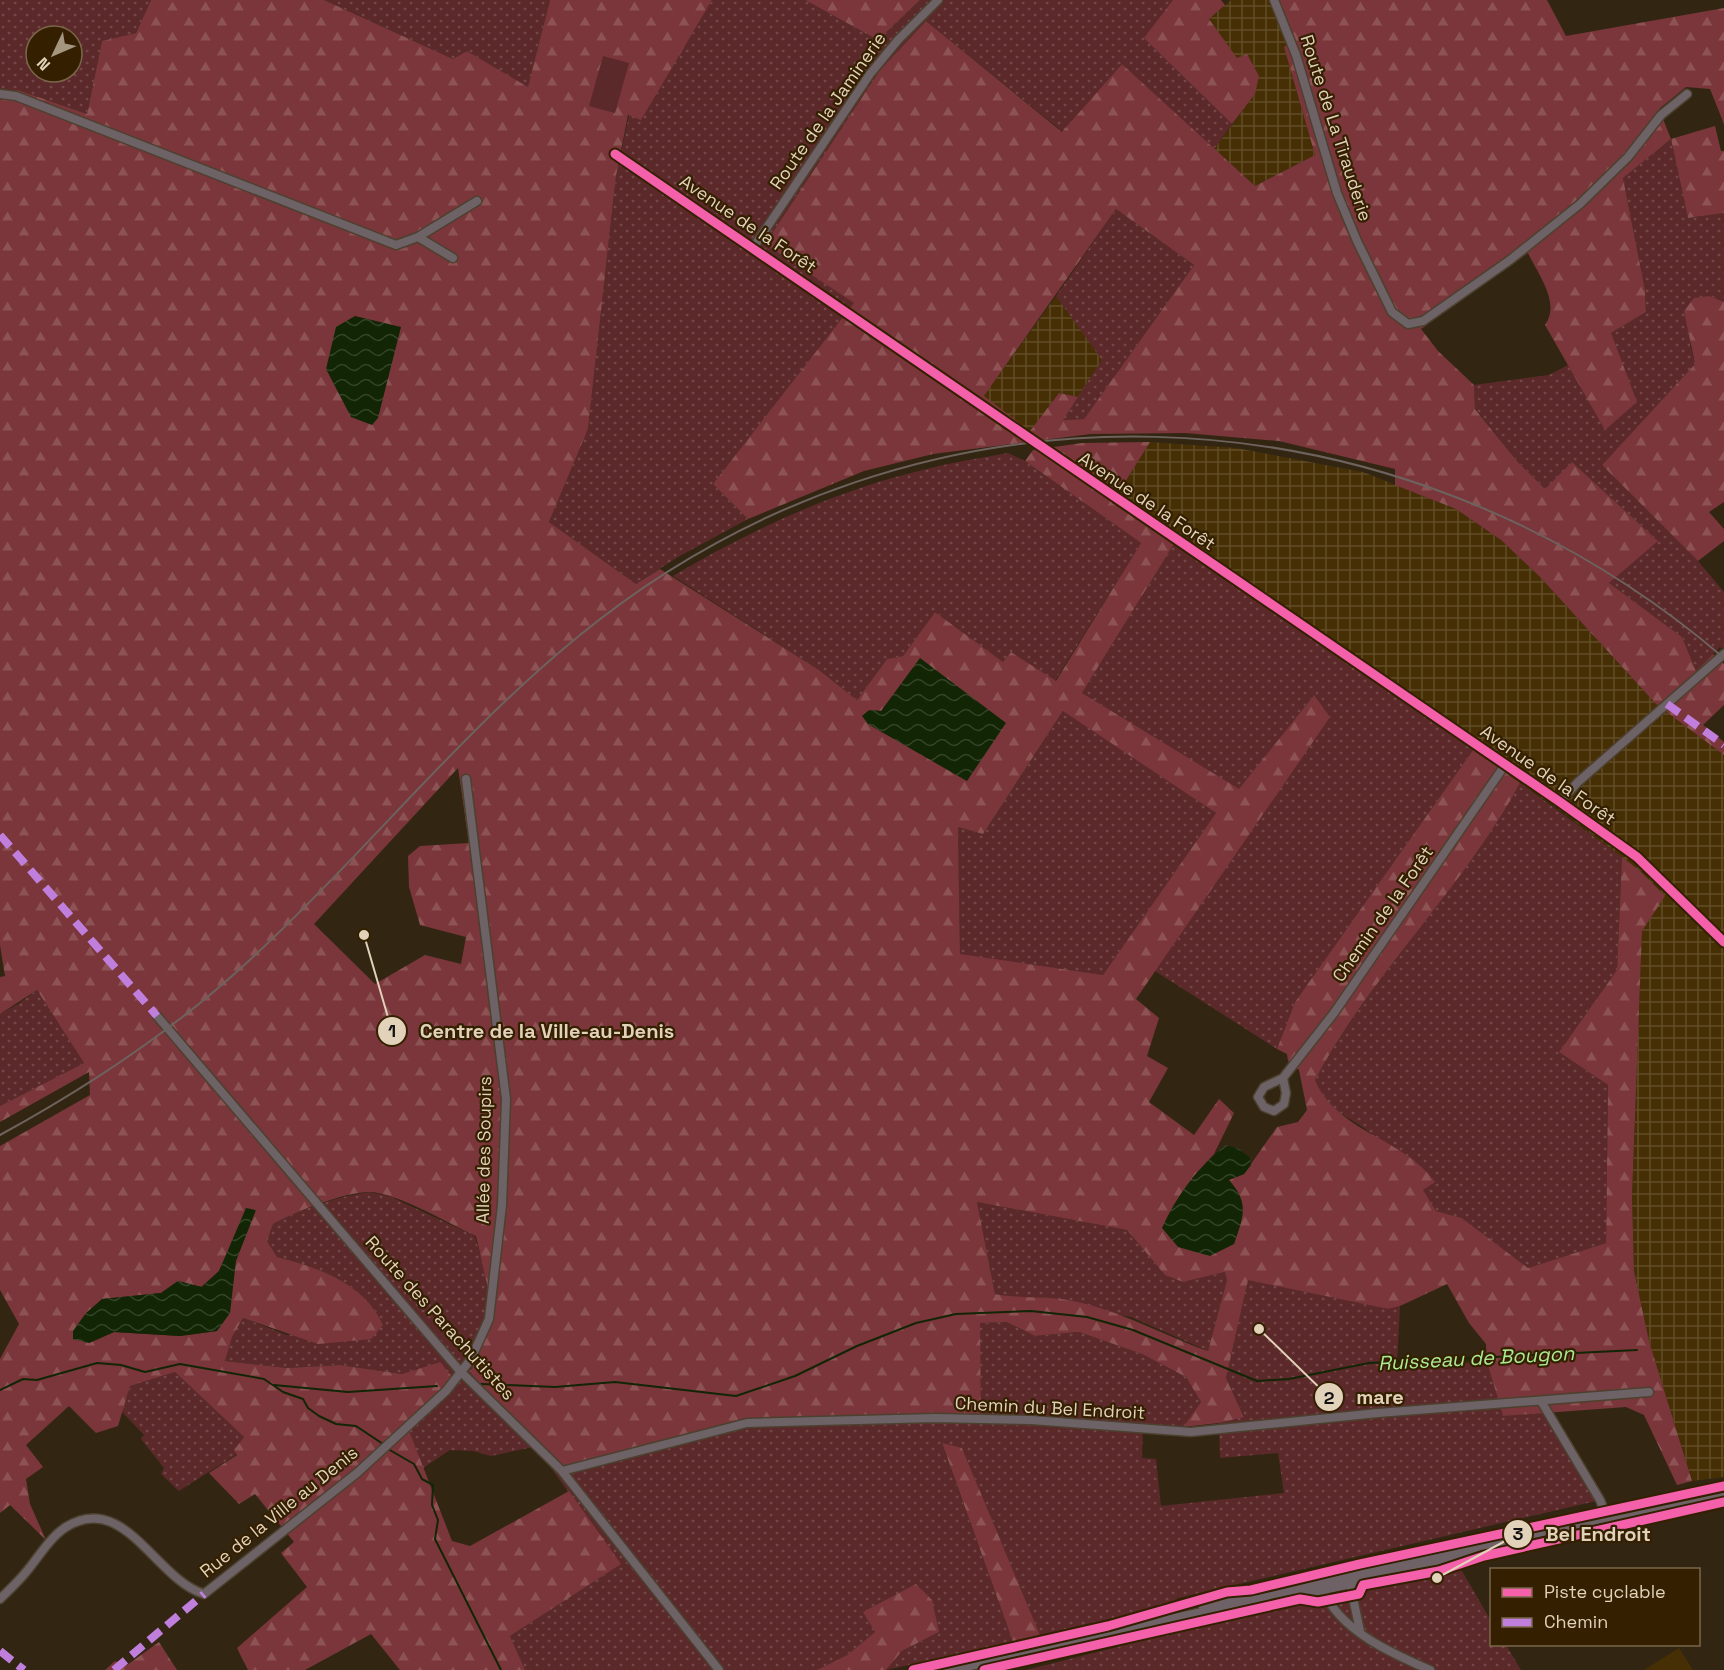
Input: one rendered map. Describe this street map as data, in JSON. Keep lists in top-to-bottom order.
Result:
{
  "streets": {
    "street": [
      "Route de la Jaminerie",
      "Route de La Tirauderie",
      "Avenue de la Forêt",
      "Chemin de la Forêt",
      "Allée des Soupirs",
      "Route des Parachutistes",
      "Chemin du Bel Endroit",
      "Rue de la Ville au Denis"
    ]
  },
  "crossings": [
    ["Route de la Jaminerie", "Avenue de la Forêt"],
    ["Avenue de la Forêt", "Chemin de la Forêt"],
    ["Allée des Soupirs", "Route des Parachutistes"],
    ["Allée des Soupirs", "Rue de la Ville au Denis"],
    ["Route des Parachutistes", "Chemin du Bel Endroit"],
    ["Route des Parachutistes", "Rue de la Ville au Denis"]
  ],
  "water": ["Ruisseau de Bougon"],
  "places": ["Centre de la Ville-au-Denis", "mare", "Bel Endroit"],
  "legend": ["Piste cyclable", "Chemin"],
  "north": "bottom left"
}
